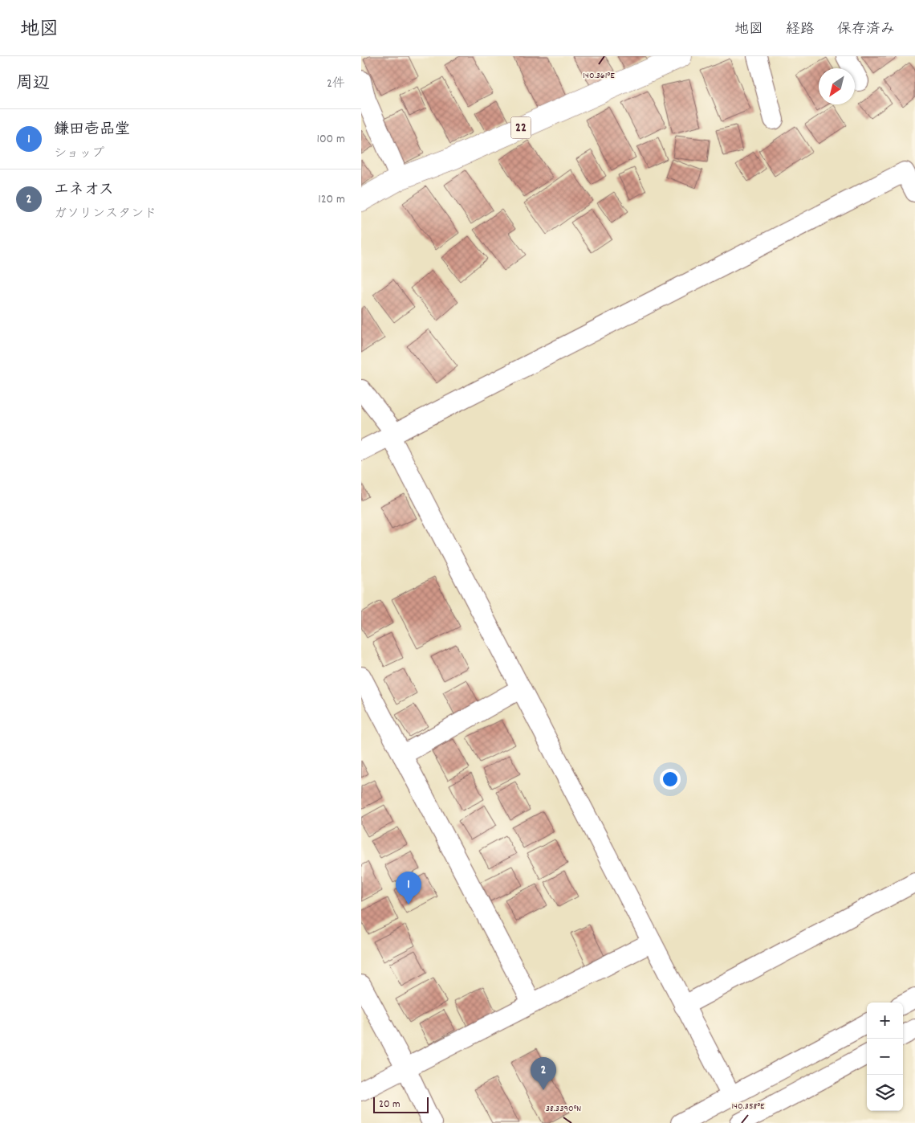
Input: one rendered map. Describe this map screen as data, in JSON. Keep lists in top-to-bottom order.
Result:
{
  "streets": {
    "main road": ["22"]
  },
  "scale_bar": "20 m",
  "north": "bottom left",
  "page": {
    "header": "地図",
    "nav": ["地図", "経路", "保存済み"],
    "heading": ["周辺", "2件"],
    "list": [
      {
        "mark": "1",
        "name": "鎌田壱品堂",
        "note": "ショップ",
        "value": "100 m"
      },
      {
        "mark": "2",
        "name": "エネオス",
        "note": "ガソリンスタンド",
        "value": "120 m"
      }
    ],
    "pins": ["1", "2"],
    "map_buttons": ["+", "−"],
    "scale": "20 m"
  },
  "coordinates": ["140.361°E", "140.358°E", "38.3390°N"]
}
